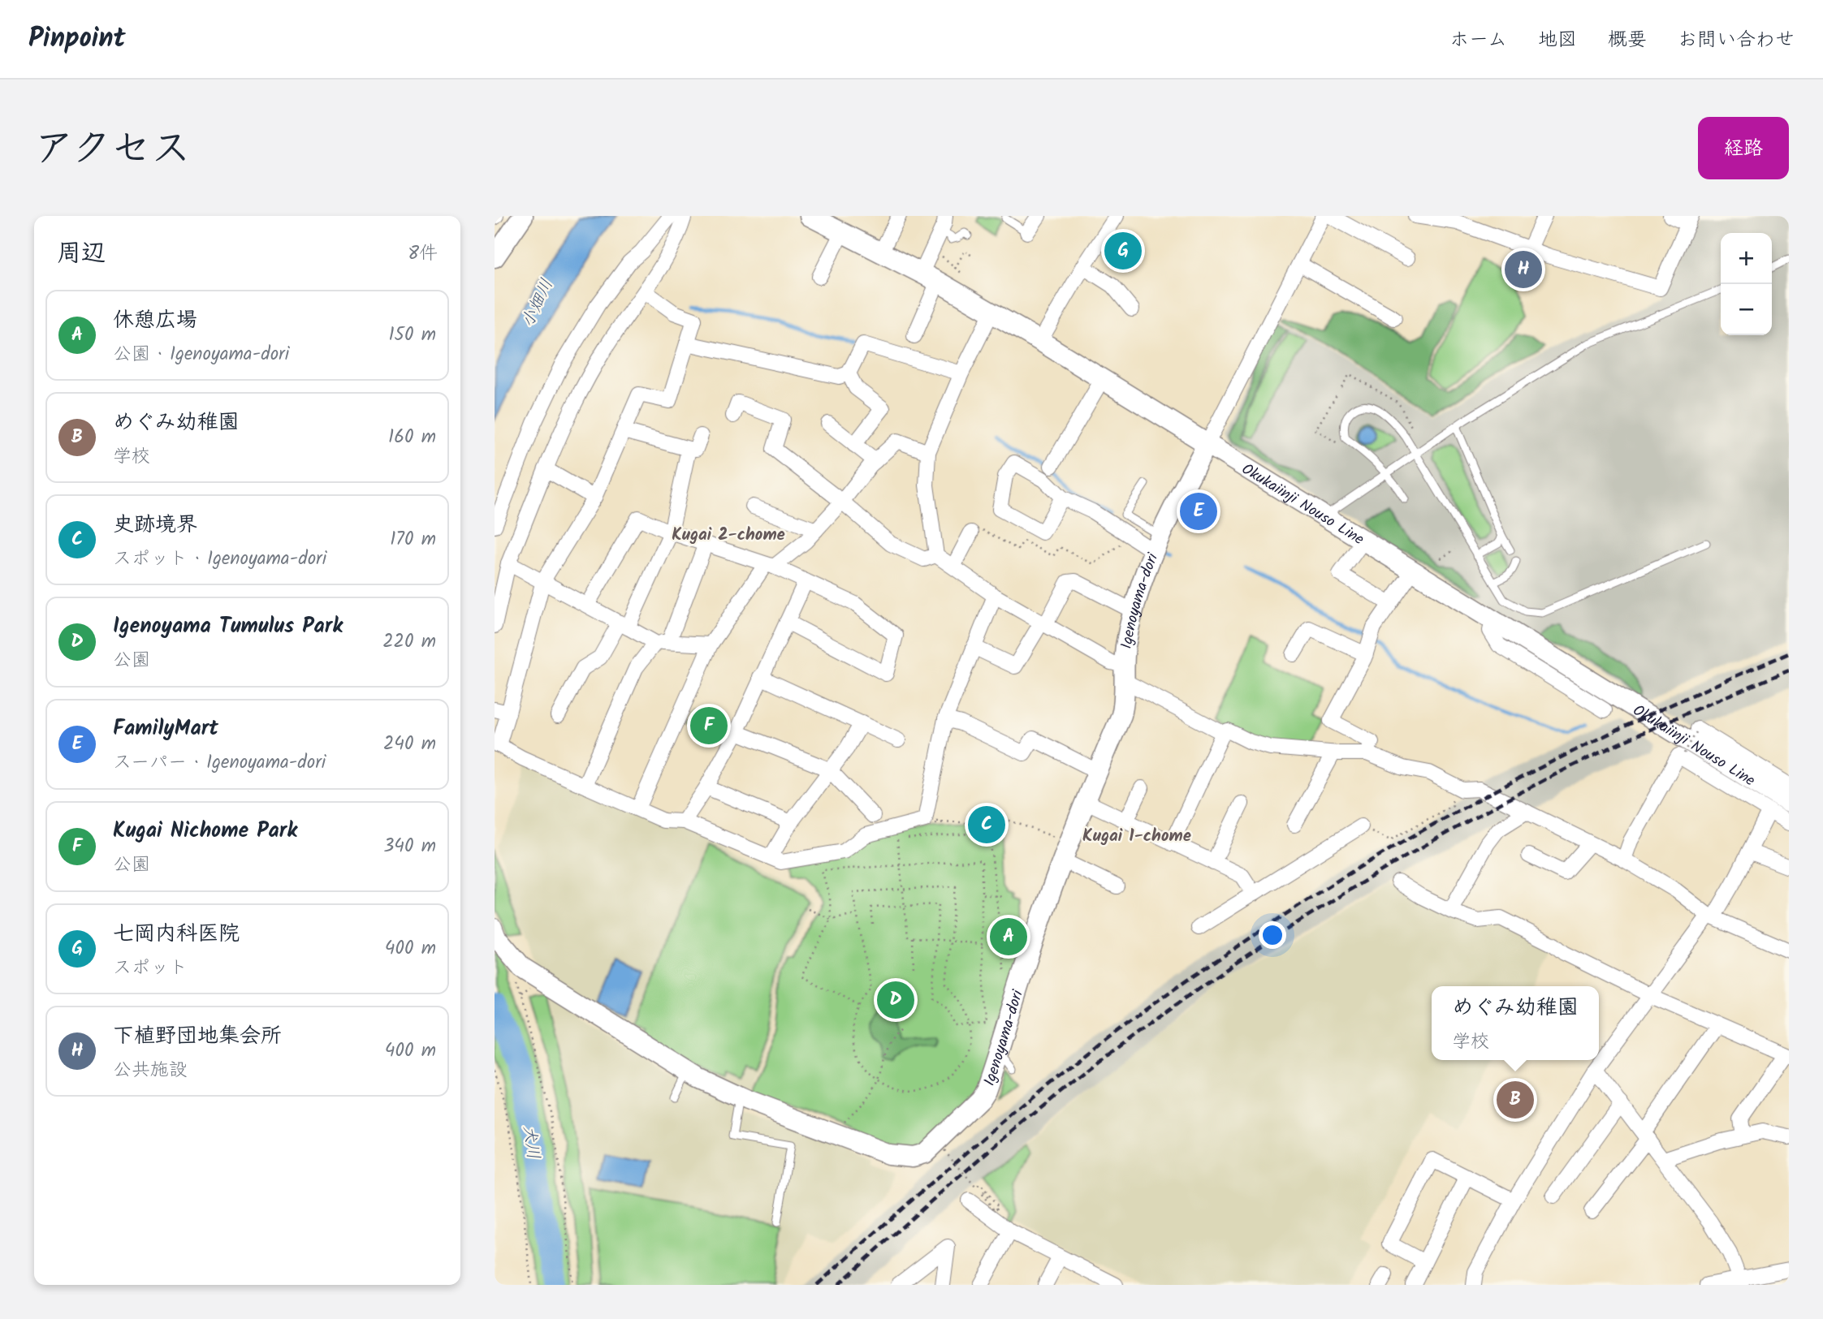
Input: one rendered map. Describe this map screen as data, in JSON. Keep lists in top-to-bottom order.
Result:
{
  "streets": {
    "street": ["Okukaiinji Nouso Line", "Igenoyama-dori"]
  },
  "crossings": [
    ["Okukaiinji Nouso Line", "Igenoyama-dori"]
  ],
  "districts": ["Kugai 2-chome", "Kugai 1-chome"],
  "water": ["小畑川", "犬川"],
  "page": {
    "header": "Pinpoint",
    "nav": [
      "ホーム",
      "地図",
      "概要",
      "お問い合わせ"
    ],
    "title": "アクセス",
    "buttons": "経路",
    "heading": ["周辺", "8件"],
    "pins": [
      "G",
      "H",
      "E",
      "F",
      "C",
      "A",
      "D",
      "B"
    ],
    "map_buttons": ["+", "−"],
    "list": [
      {
        "mark": "A",
        "name": "休憩広場",
        "note": "公園 · Igenoyama-dori",
        "value": "150 m"
      },
      {
        "mark": "B",
        "name": "めぐみ幼稚園",
        "note": "学校",
        "value": "160 m"
      },
      {
        "mark": "C",
        "name": "史跡境界",
        "note": "スポット · Igenoyama-dori",
        "value": "170 m"
      },
      {
        "mark": "D",
        "name": "Igenoyama Tumulus Park",
        "note": "公園",
        "value": "220 m"
      },
      {
        "mark": "E",
        "name": "FamilyMart",
        "note": "スーパー · Igenoyama-dori",
        "value": "240 m"
      },
      {
        "mark": "F",
        "name": "Kugai Nichome Park",
        "note": "公園",
        "value": "340 m"
      },
      {
        "mark": "G",
        "name": "七岡内科医院",
        "note": "スポット",
        "value": "400 m"
      },
      {
        "mark": "H",
        "name": "下植野団地集会所",
        "note": "公共施設",
        "value": "400 m"
      }
    ],
    "popup": ["めぐみ幼稚園", "学校"]
  }
}
